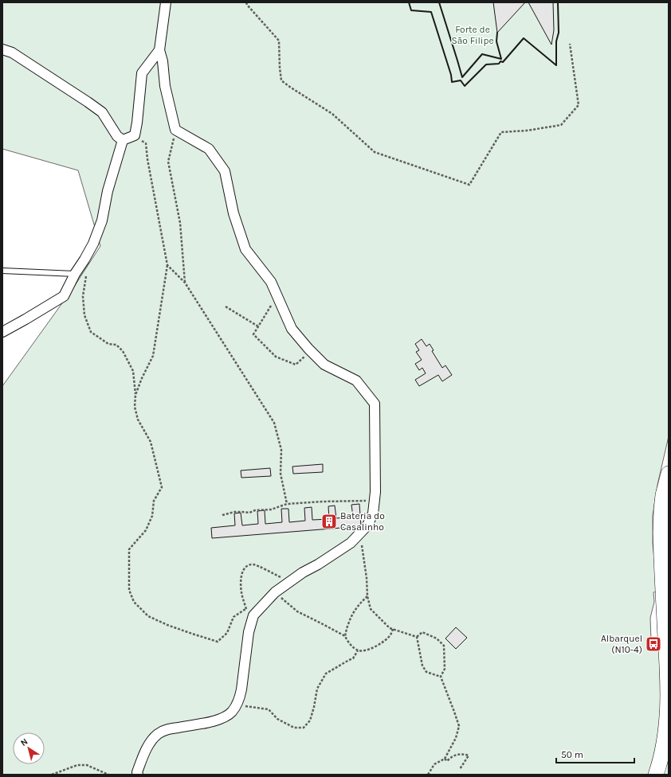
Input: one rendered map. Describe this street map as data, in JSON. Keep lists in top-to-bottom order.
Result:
{
  "parks": ["Forte de São Filipe"],
  "places": {
    "building": ["Bateria do Casalinho"],
    "bus stop": ["Albarquel (N10-4)"]
  },
  "scale_bar": "50 m",
  "north": "top left"
}
